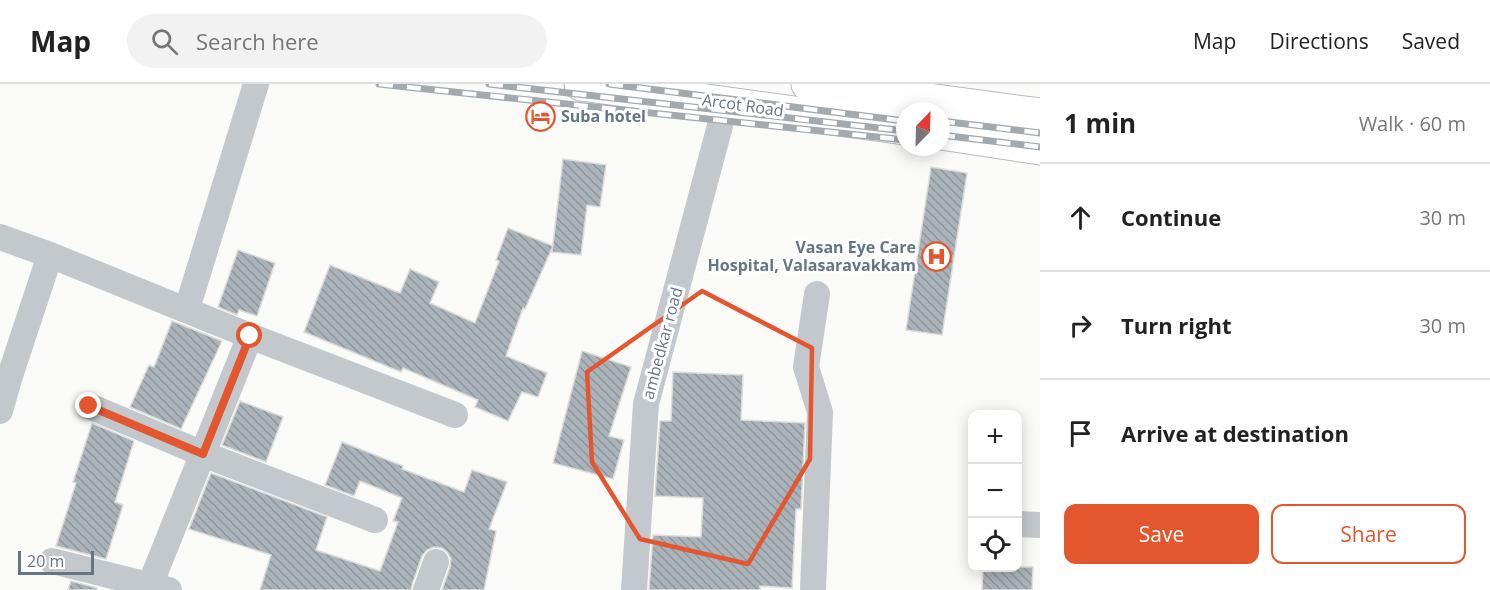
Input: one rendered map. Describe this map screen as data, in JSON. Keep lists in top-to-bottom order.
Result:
{
  "streets": {
    "main road": ["Arcot Road"],
    "street": ["ambedkar road"]
  },
  "crossings": [
    ["Arcot Road", "ambedkar road"]
  ],
  "places": {
    "hotel": ["Suba hotel"],
    "hospital": ["Vasan Eye Care Hospital, Valasaravakkam"]
  },
  "scale_bar": "20 m",
  "north": "top right",
  "page": {
    "header": "Map",
    "search": "Search here",
    "nav": ["Map", "Directions", "Saved"],
    "heading": ["1 min", "Walk · 60 m"],
    "list": [
      ["Continue", "30 m"],
      ["Turn right", "30 m"],
      "Arrive at destination"
    ],
    "map_buttons": ["+", "−"],
    "buttons": ["Save", "Share"],
    "scale": "20 m"
  }
}
